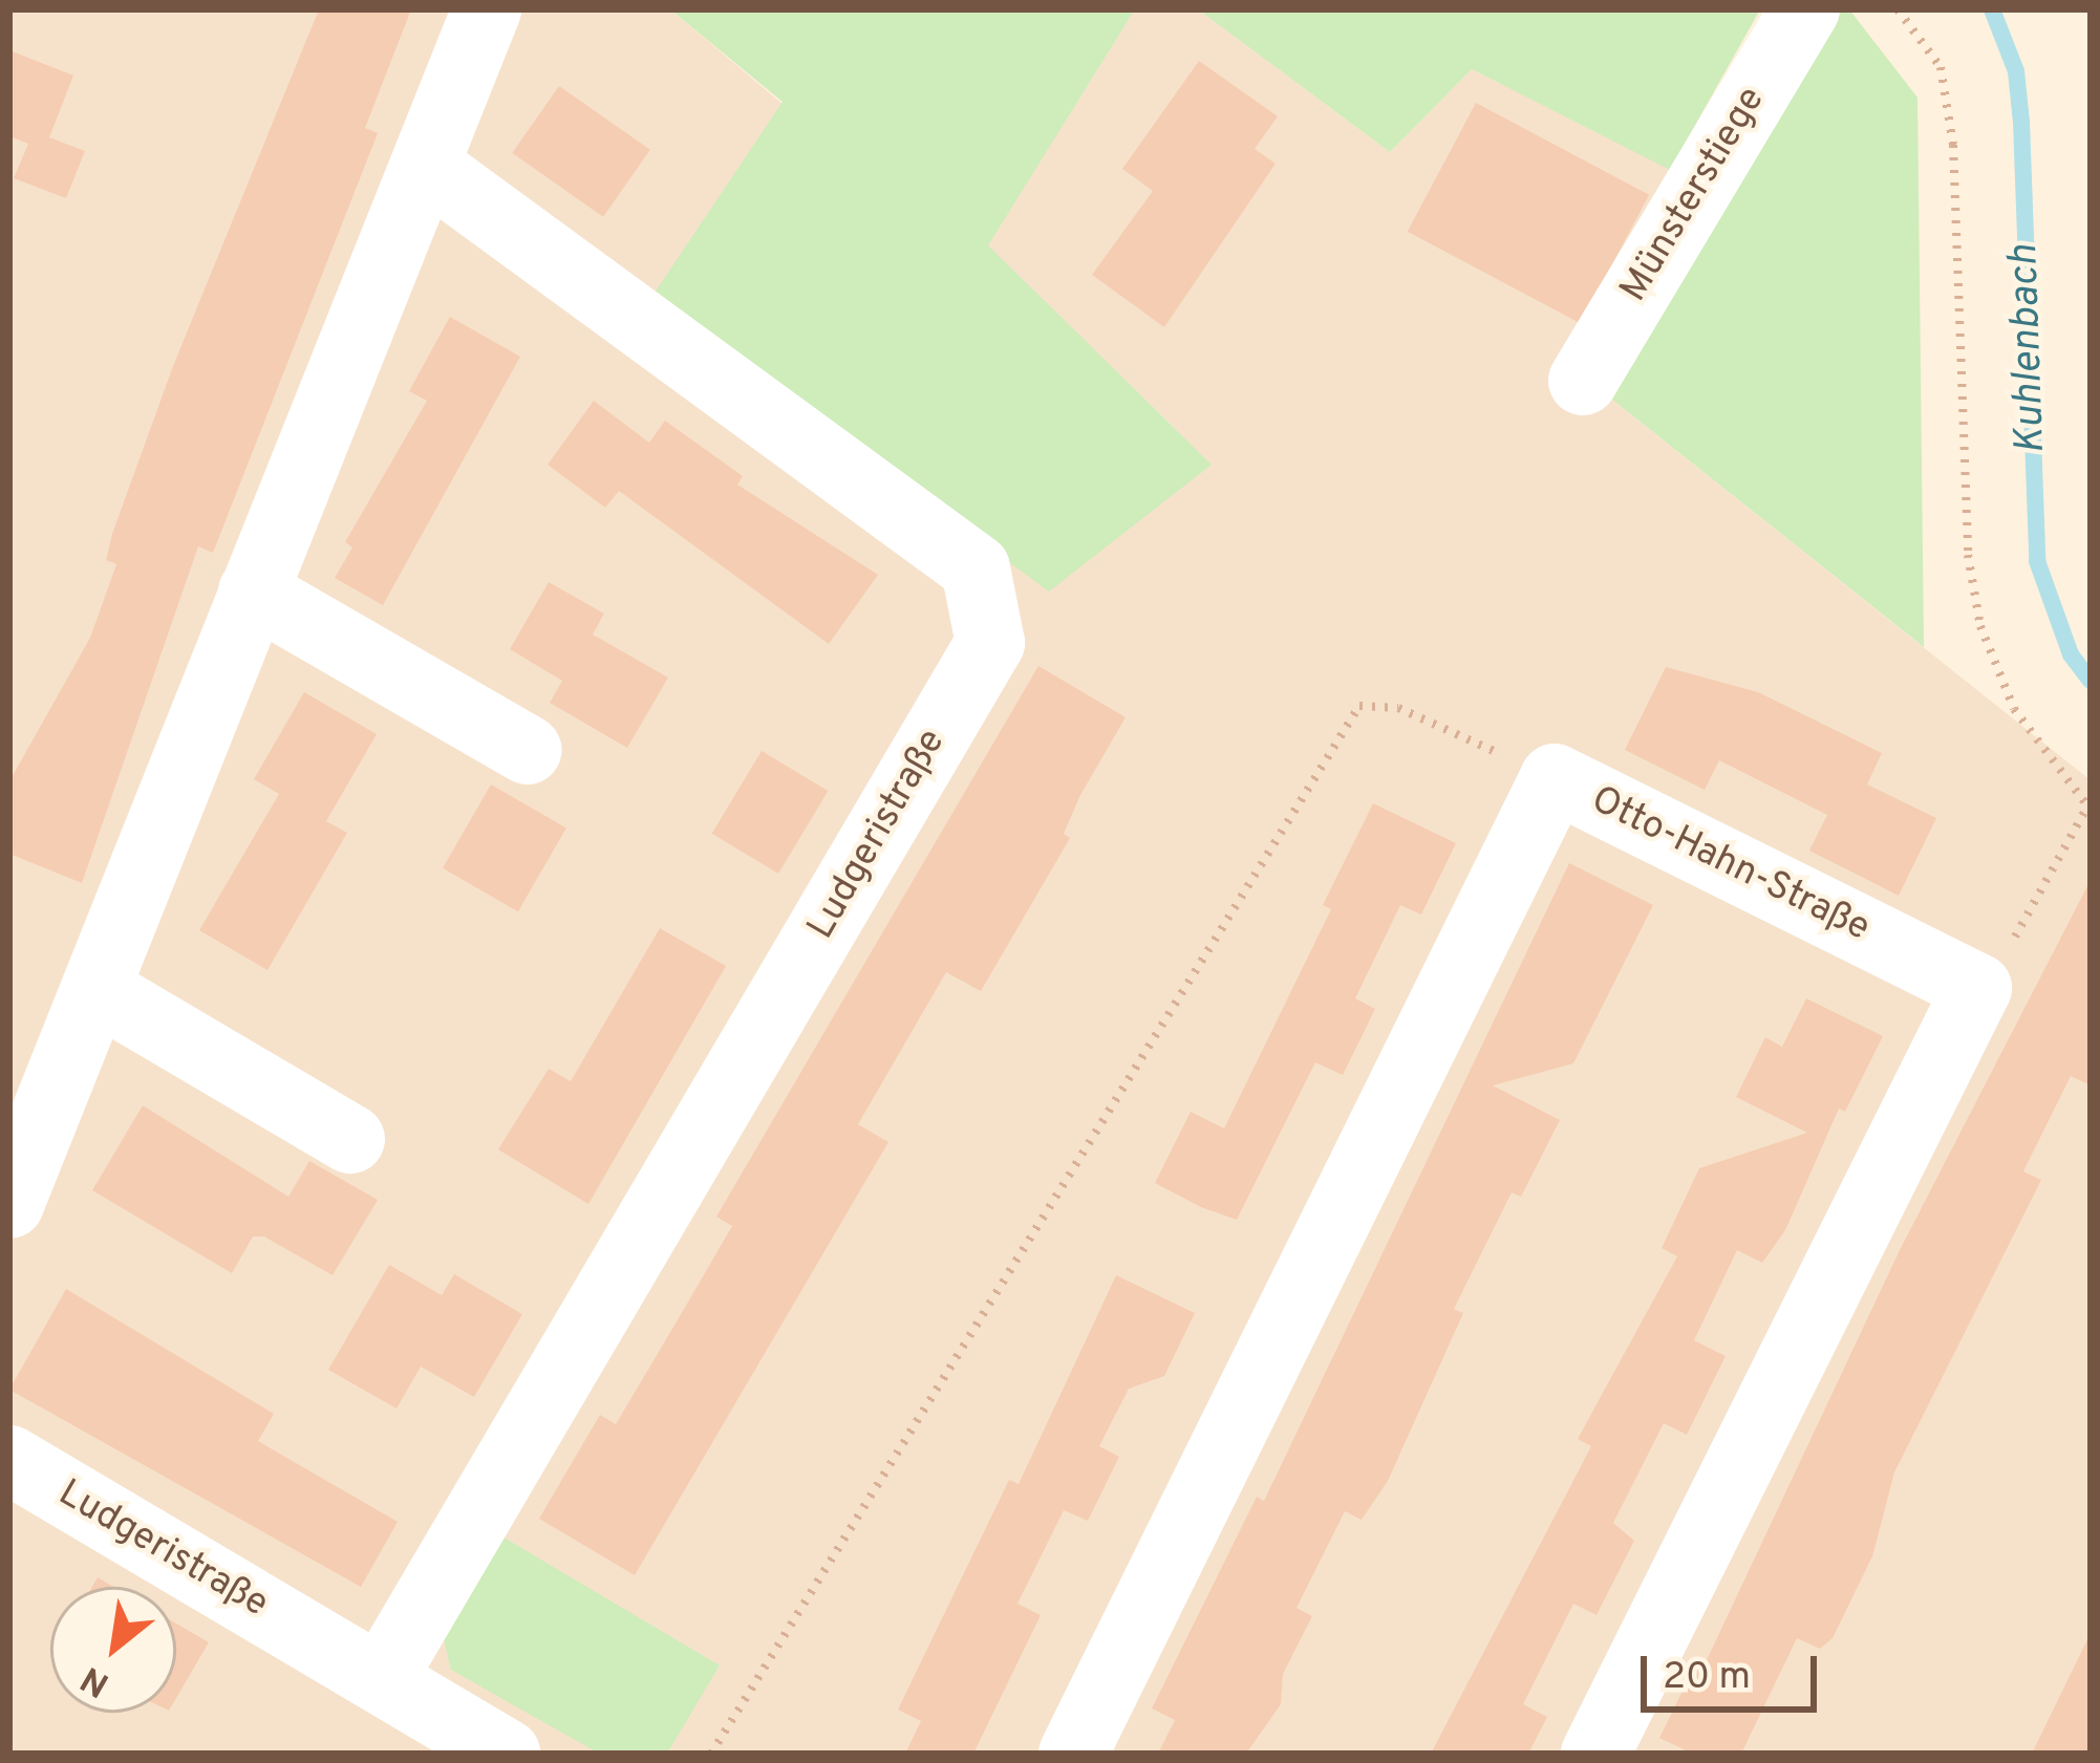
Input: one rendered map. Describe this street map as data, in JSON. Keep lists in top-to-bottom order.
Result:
{
  "streets": {
    "street": ["Münsterstiege", "Ludgeristraße", "Otto-Hahn-Straße"]
  },
  "water": ["Kuhlenbach"],
  "scale_bar": "20 m",
  "north": "bottom left"
}
